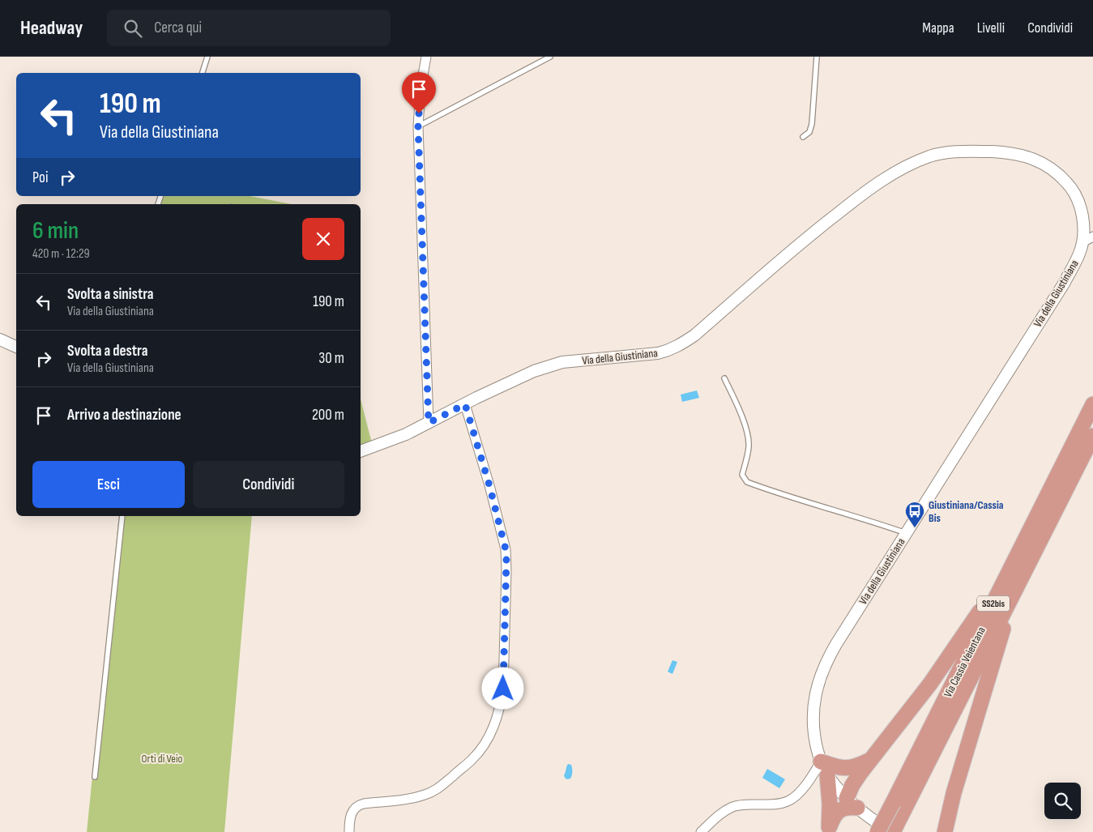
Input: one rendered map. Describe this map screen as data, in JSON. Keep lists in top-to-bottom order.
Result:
{
  "streets": {
    "highway": ["SS2bis", "Via Cassia Veientana"],
    "street": ["Via della Giustiniana"]
  },
  "crossings": [
    ["Via della Giustiniana", "Via Cassia Veientana"]
  ],
  "parks": ["Orti di Veio"],
  "places": {
    "bus stop": ["Giustiniana/Cassia Bis"]
  },
  "page": {
    "header": "Headway",
    "search": "Cerca qui",
    "nav": ["Mappa", "Livelli", "Condividi"],
    "turn": ["190 m", "Via della Giustiniana"],
    "then": "Poi",
    "heading": ["6 min", "420 m · 12:29"],
    "list": [
      {
        "name": "Svolta a sinistra",
        "note": "Via della Giustiniana",
        "value": "190 m"
      },
      {
        "name": "Svolta a destra",
        "note": "Via della Giustiniana",
        "value": "30 m"
      },
      {
        "name": "Arrivo a destinazione",
        "value": "200 m"
      }
    ],
    "buttons": ["Esci", "Condividi"]
  }
}
